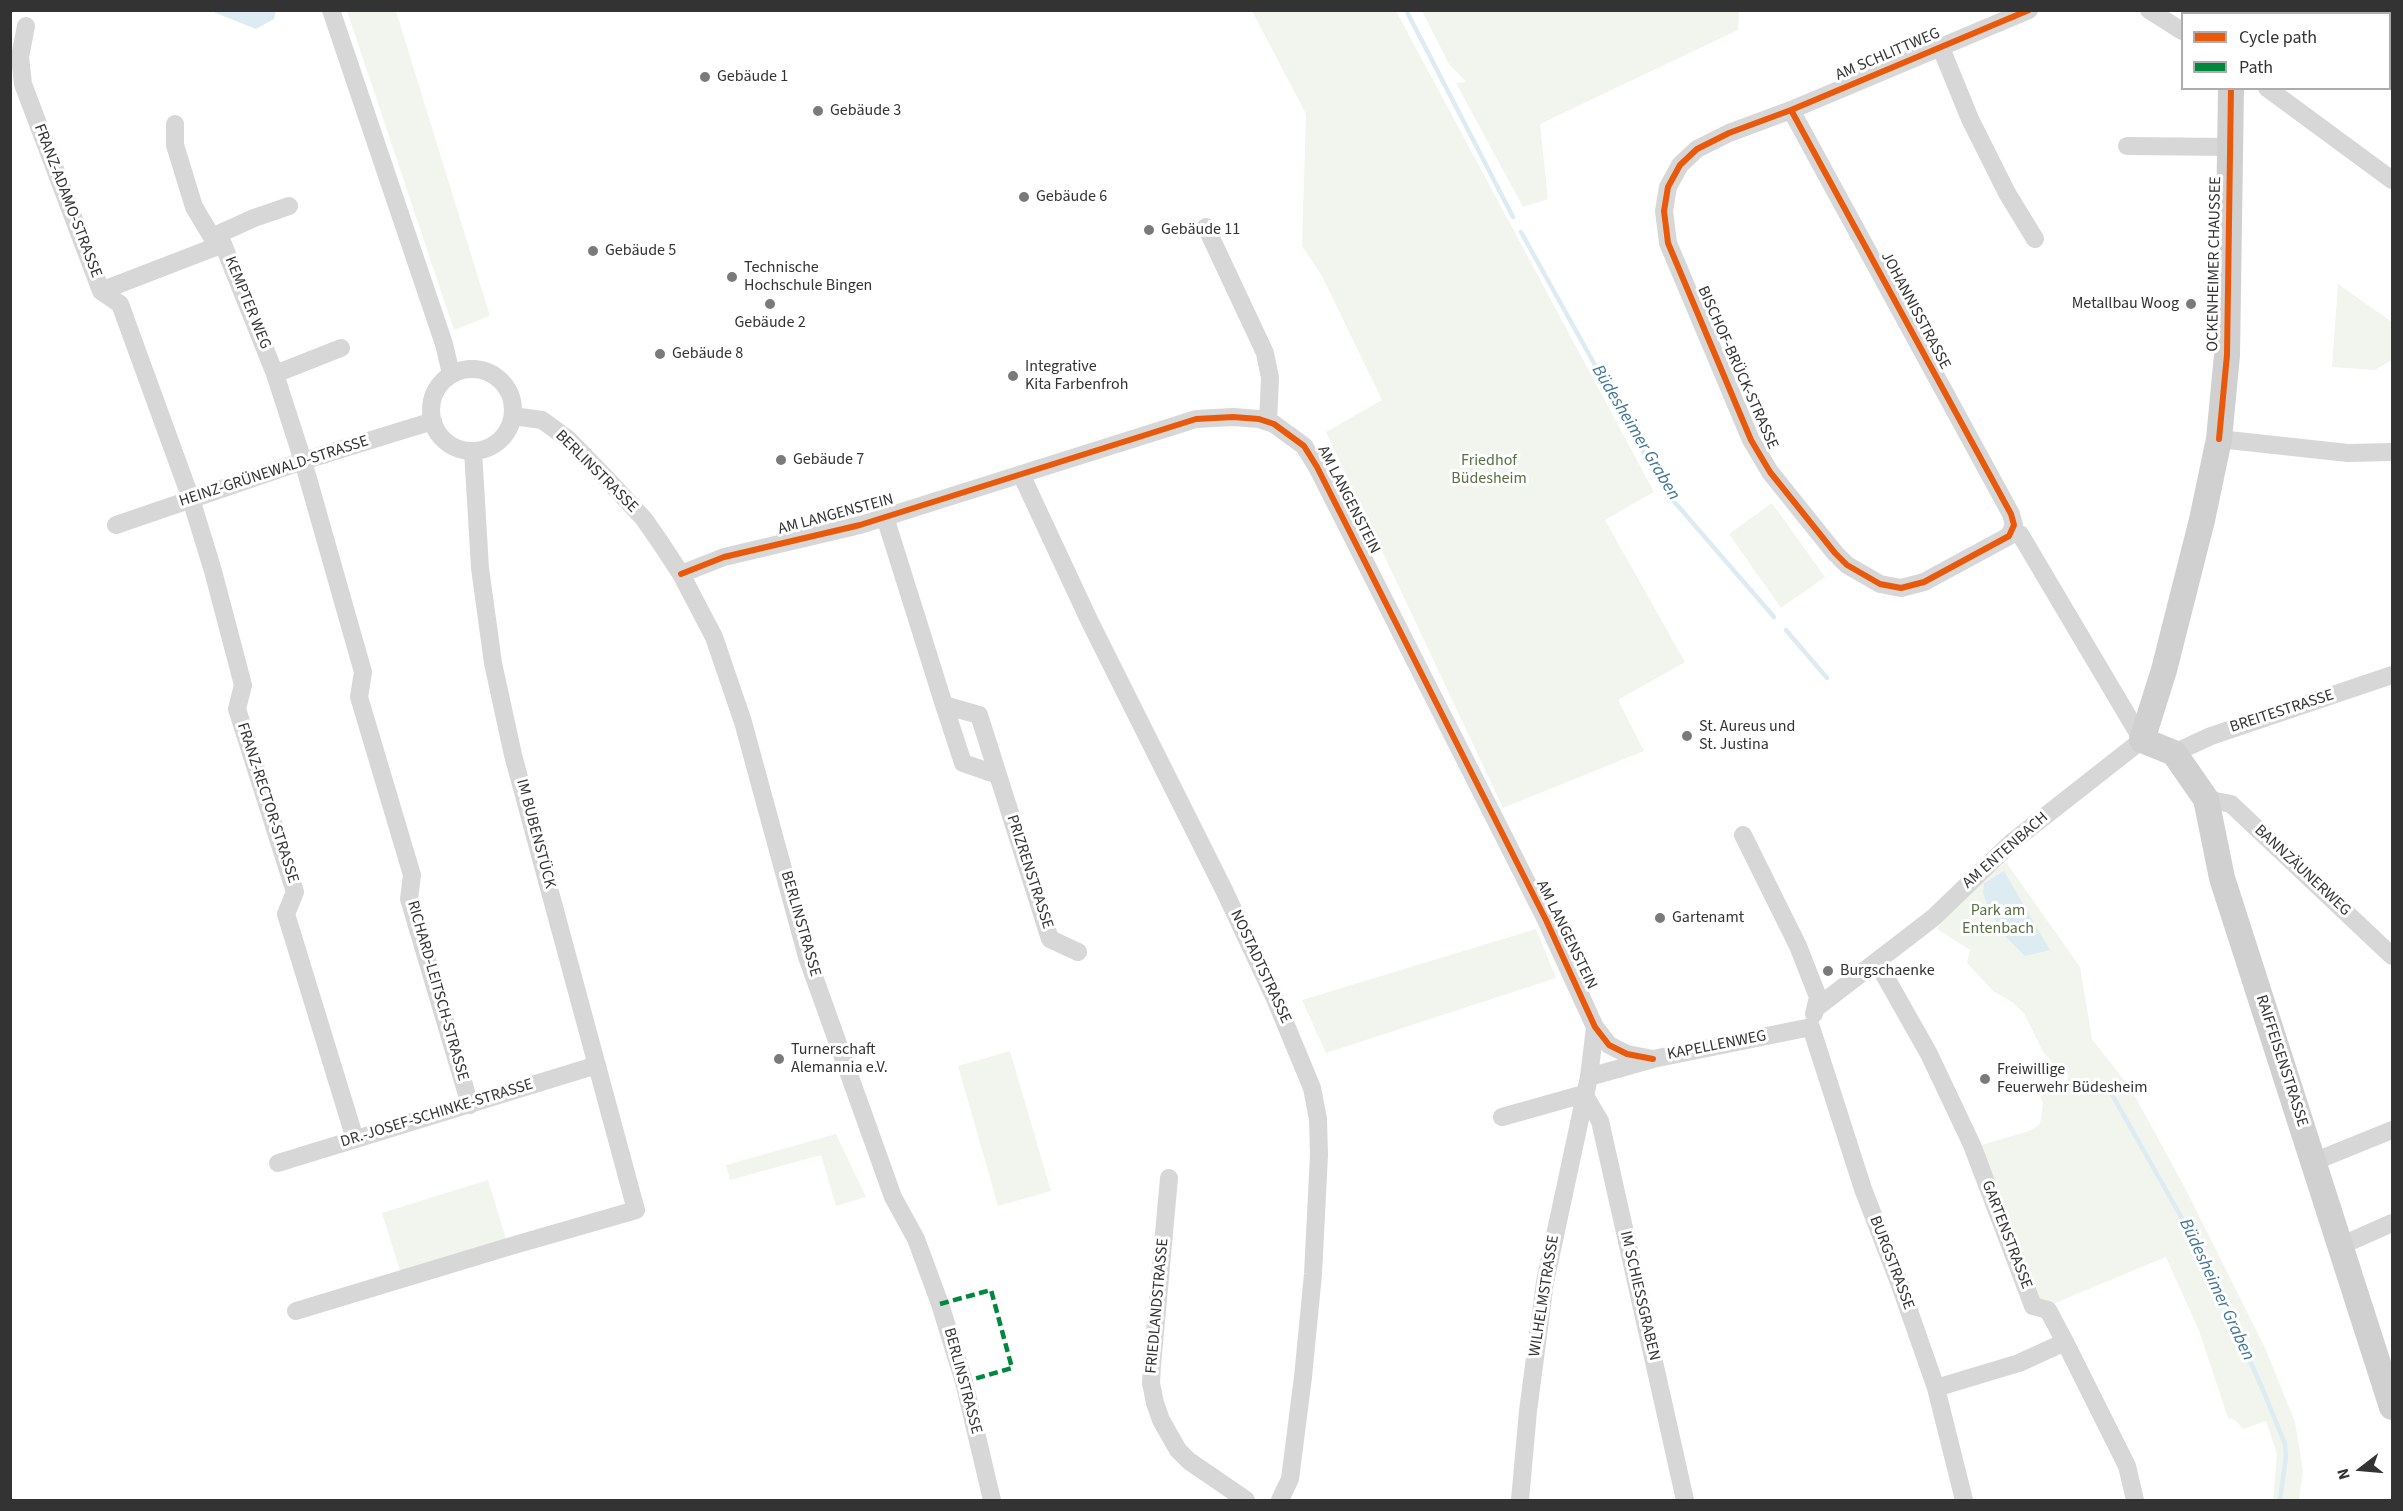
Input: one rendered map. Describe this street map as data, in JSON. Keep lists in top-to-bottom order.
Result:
{
  "streets": {
    "street": [
      "AM SCHLITTWEG",
      "FRANZ-ADAMO-STRASSE",
      "OCKENHEIMER CHAUSSEE",
      "KEMPTER WEG",
      "JOHANNISSTRASSE",
      "BISCHOF-BRÜCK-STRASSE",
      "HEINZ-GRÜNEWALD-STRASSE",
      "BERLINSTRASSE",
      "AM LANGENSTEIN",
      "BREITESTRASSE",
      "FRANZ-RECTOR-STRASSE",
      "IM BUBENSTÜCK",
      "AM ENTENBACH",
      "BANNZÄUNERWEG",
      "PRIZRENSTRASSE",
      "NOSTADTSTRASSE",
      "RICHARD-LEITSCH-STRASSE",
      "KAPELLENWEG",
      "RAIFFEISENSTRASSE",
      "DR.-JOSEF-SCHINKE-STRASSE",
      "GARTENSTRASSE",
      "BURGSTRASSE",
      "WILHELMSTRASSE",
      "IM SCHIESSGRABEN",
      "FRIEDLANDSTRASSE"
    ]
  },
  "crossings": [
    ["AM SCHLITTWEG", "JOHANNISSTRASSE"],
    ["AM SCHLITTWEG", "BISCHOF-BRÜCK-STRASSE"],
    ["FRANZ-ADAMO-STRASSE", "HEINZ-GRÜNEWALD-STRASSE"],
    ["FRANZ-ADAMO-STRASSE", "FRANZ-RECTOR-STRASSE"],
    ["OCKENHEIMER CHAUSSEE", "JOHANNISSTRASSE"],
    ["OCKENHEIMER CHAUSSEE", "AM ENTENBACH"],
    ["KEMPTER WEG", "HEINZ-GRÜNEWALD-STRASSE"],
    ["KEMPTER WEG", "RICHARD-LEITSCH-STRASSE"],
    ["JOHANNISSTRASSE", "BISCHOF-BRÜCK-STRASSE"],
    ["JOHANNISSTRASSE", "AM ENTENBACH"],
    ["HEINZ-GRÜNEWALD-STRASSE", "BERLINSTRASSE"],
    ["HEINZ-GRÜNEWALD-STRASSE", "FRANZ-RECTOR-STRASSE"],
    ["HEINZ-GRÜNEWALD-STRASSE", "IM BUBENSTÜCK"],
    ["HEINZ-GRÜNEWALD-STRASSE", "RICHARD-LEITSCH-STRASSE"],
    ["BERLINSTRASSE", "AM LANGENSTEIN"],
    ["BERLINSTRASSE", "IM BUBENSTÜCK"],
    ["AM LANGENSTEIN", "NOSTADTSTRASSE"],
    ["AM LANGENSTEIN", "KAPELLENWEG"],
    ["AM LANGENSTEIN", "WILHELMSTRASSE"],
    ["BREITESTRASSE", "RAIFFEISENSTRASSE"],
    ["FRANZ-RECTOR-STRASSE", "DR.-JOSEF-SCHINKE-STRASSE"],
    ["IM BUBENSTÜCK", "DR.-JOSEF-SCHINKE-STRASSE"],
    ["AM ENTENBACH", "GARTENSTRASSE"],
    ["BANNZÄUNERWEG", "RAIFFEISENSTRASSE"],
    ["RICHARD-LEITSCH-STRASSE", "DR.-JOSEF-SCHINKE-STRASSE"],
    ["KAPELLENWEG", "BURGSTRASSE"],
    ["KAPELLENWEG", "WILHELMSTRASSE"],
    ["KAPELLENWEG", "IM SCHIESSGRABEN"],
    ["WILHELMSTRASSE", "IM SCHIESSGRABEN"]
  ],
  "water": ["Büdesheimer Graben"],
  "parks": ["Friedhof Büdesheim", "Park am Entenbach"],
  "places": [
    "Gebäude 1",
    "Gebäude 3",
    "Gebäude 6",
    "Gebäude 11",
    "Gebäude 5",
    "Technische Hochschule Bingen",
    "Gebäude 2",
    "Metallbau Woog",
    "Gebäude 8",
    "Integrative Kita Farbenfroh",
    "Gebäude 7",
    "St. Aureus und St. Justina",
    "Gartenamt",
    "Burgschaenke",
    "Turnerschaft Alemannia e.V.",
    "Freiwillige Feuerwehr Büdesheim"
  ],
  "legend": ["Cycle path", "Path"],
  "north": "left"
}
